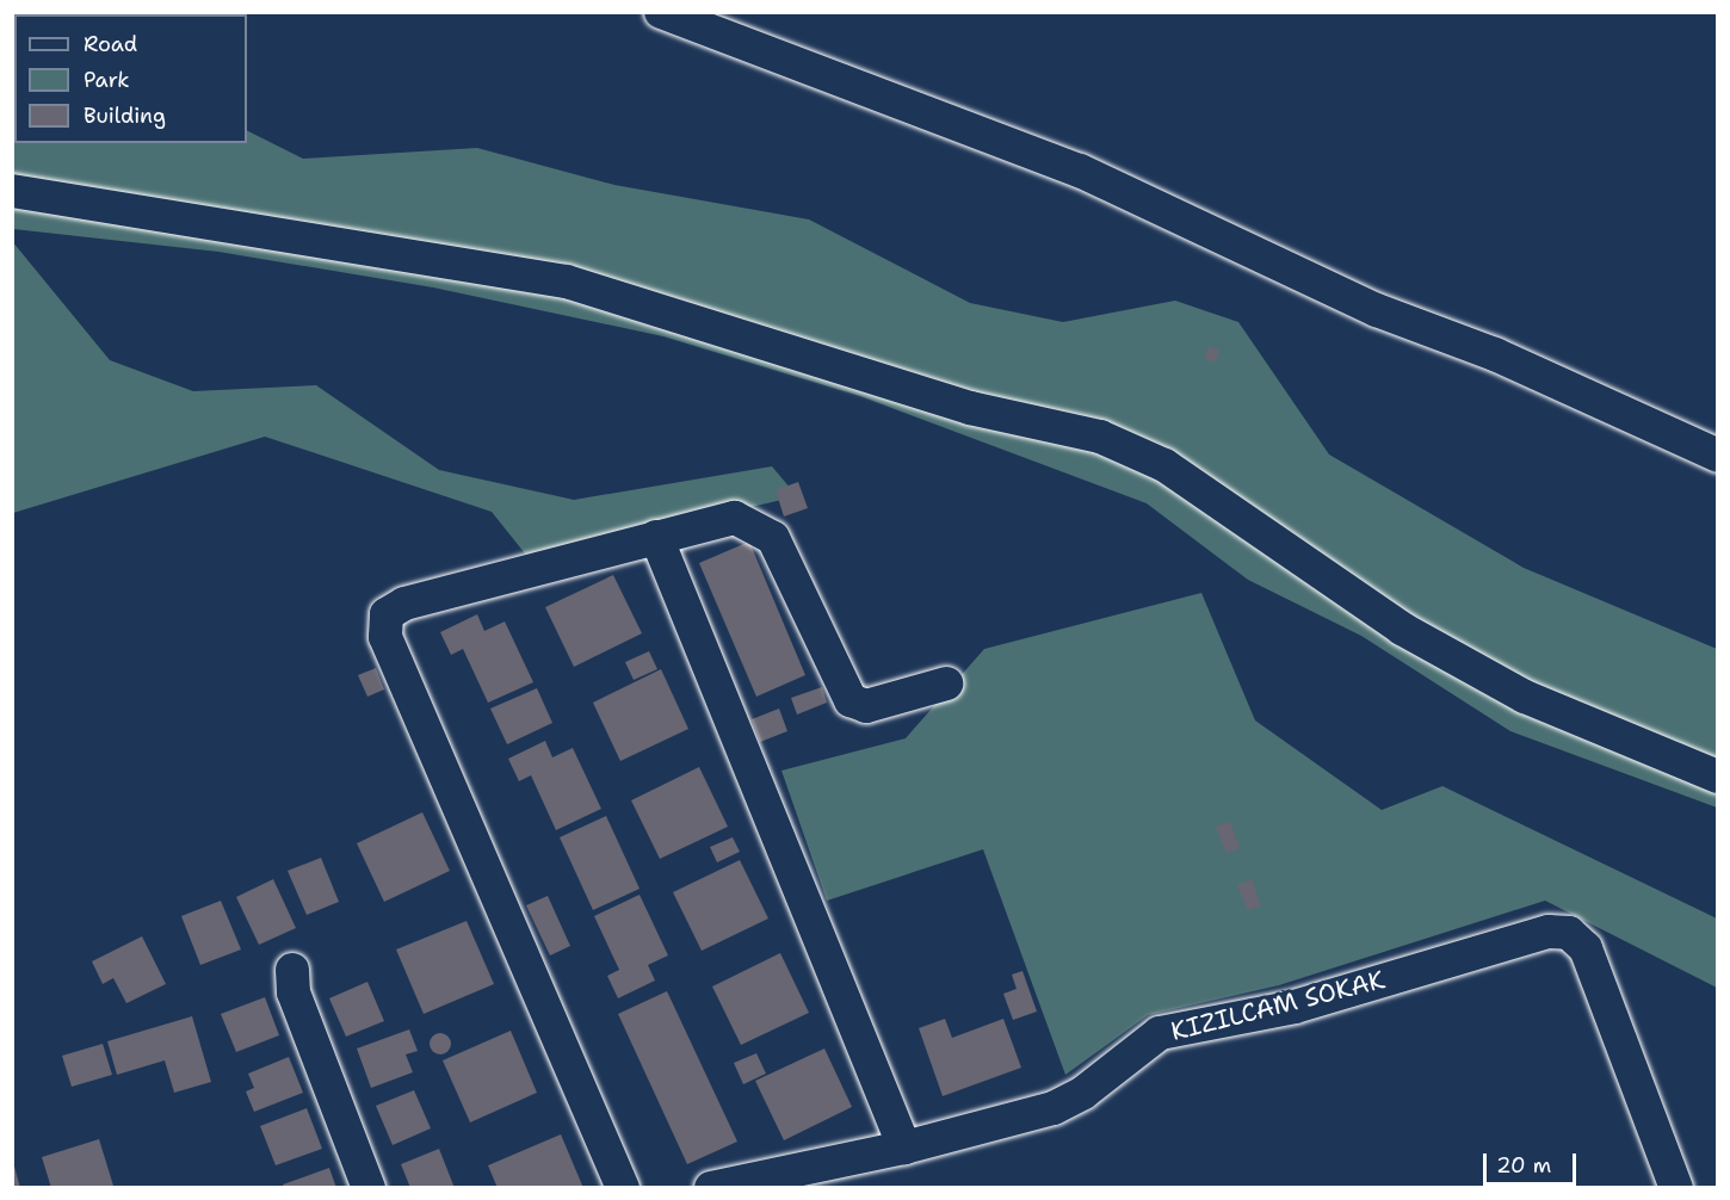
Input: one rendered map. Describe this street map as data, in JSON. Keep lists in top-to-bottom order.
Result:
{
  "legend": ["Road", "Park", "Building"],
  "scale_bar": "20 m"
}
